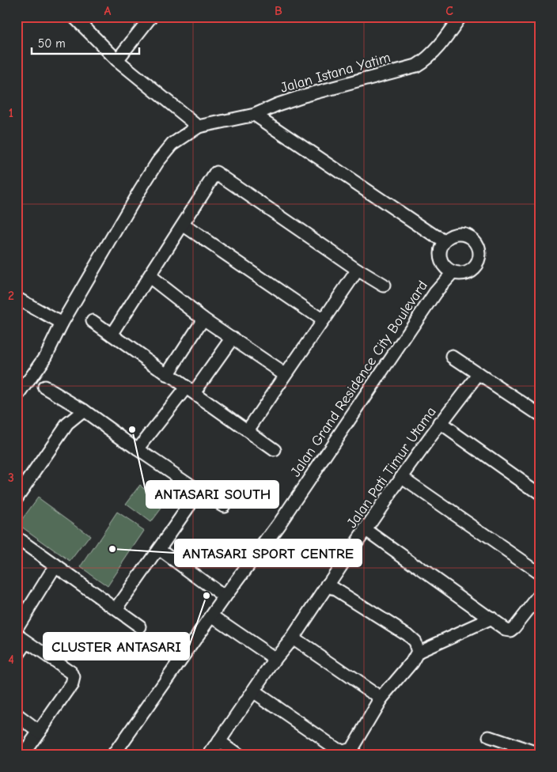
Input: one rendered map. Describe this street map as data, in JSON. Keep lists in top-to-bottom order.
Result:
{
  "streets": {
    "street": ["Jalan Istana Yatim", "Jalan Grand Residence City Boulevard", "Jalan Pati Timur Utama"]
  },
  "places": ["ANTASARI SOUTH", "ANTASARI SPORT CENTRE", "CLUSTER ANTASARI"],
  "scale_bar": "50 m",
  "grid": {
    "columns": ["A", "B", "C"],
    "rows": [
      "1",
      "2",
      "3",
      "4"
    ]
  }
}
